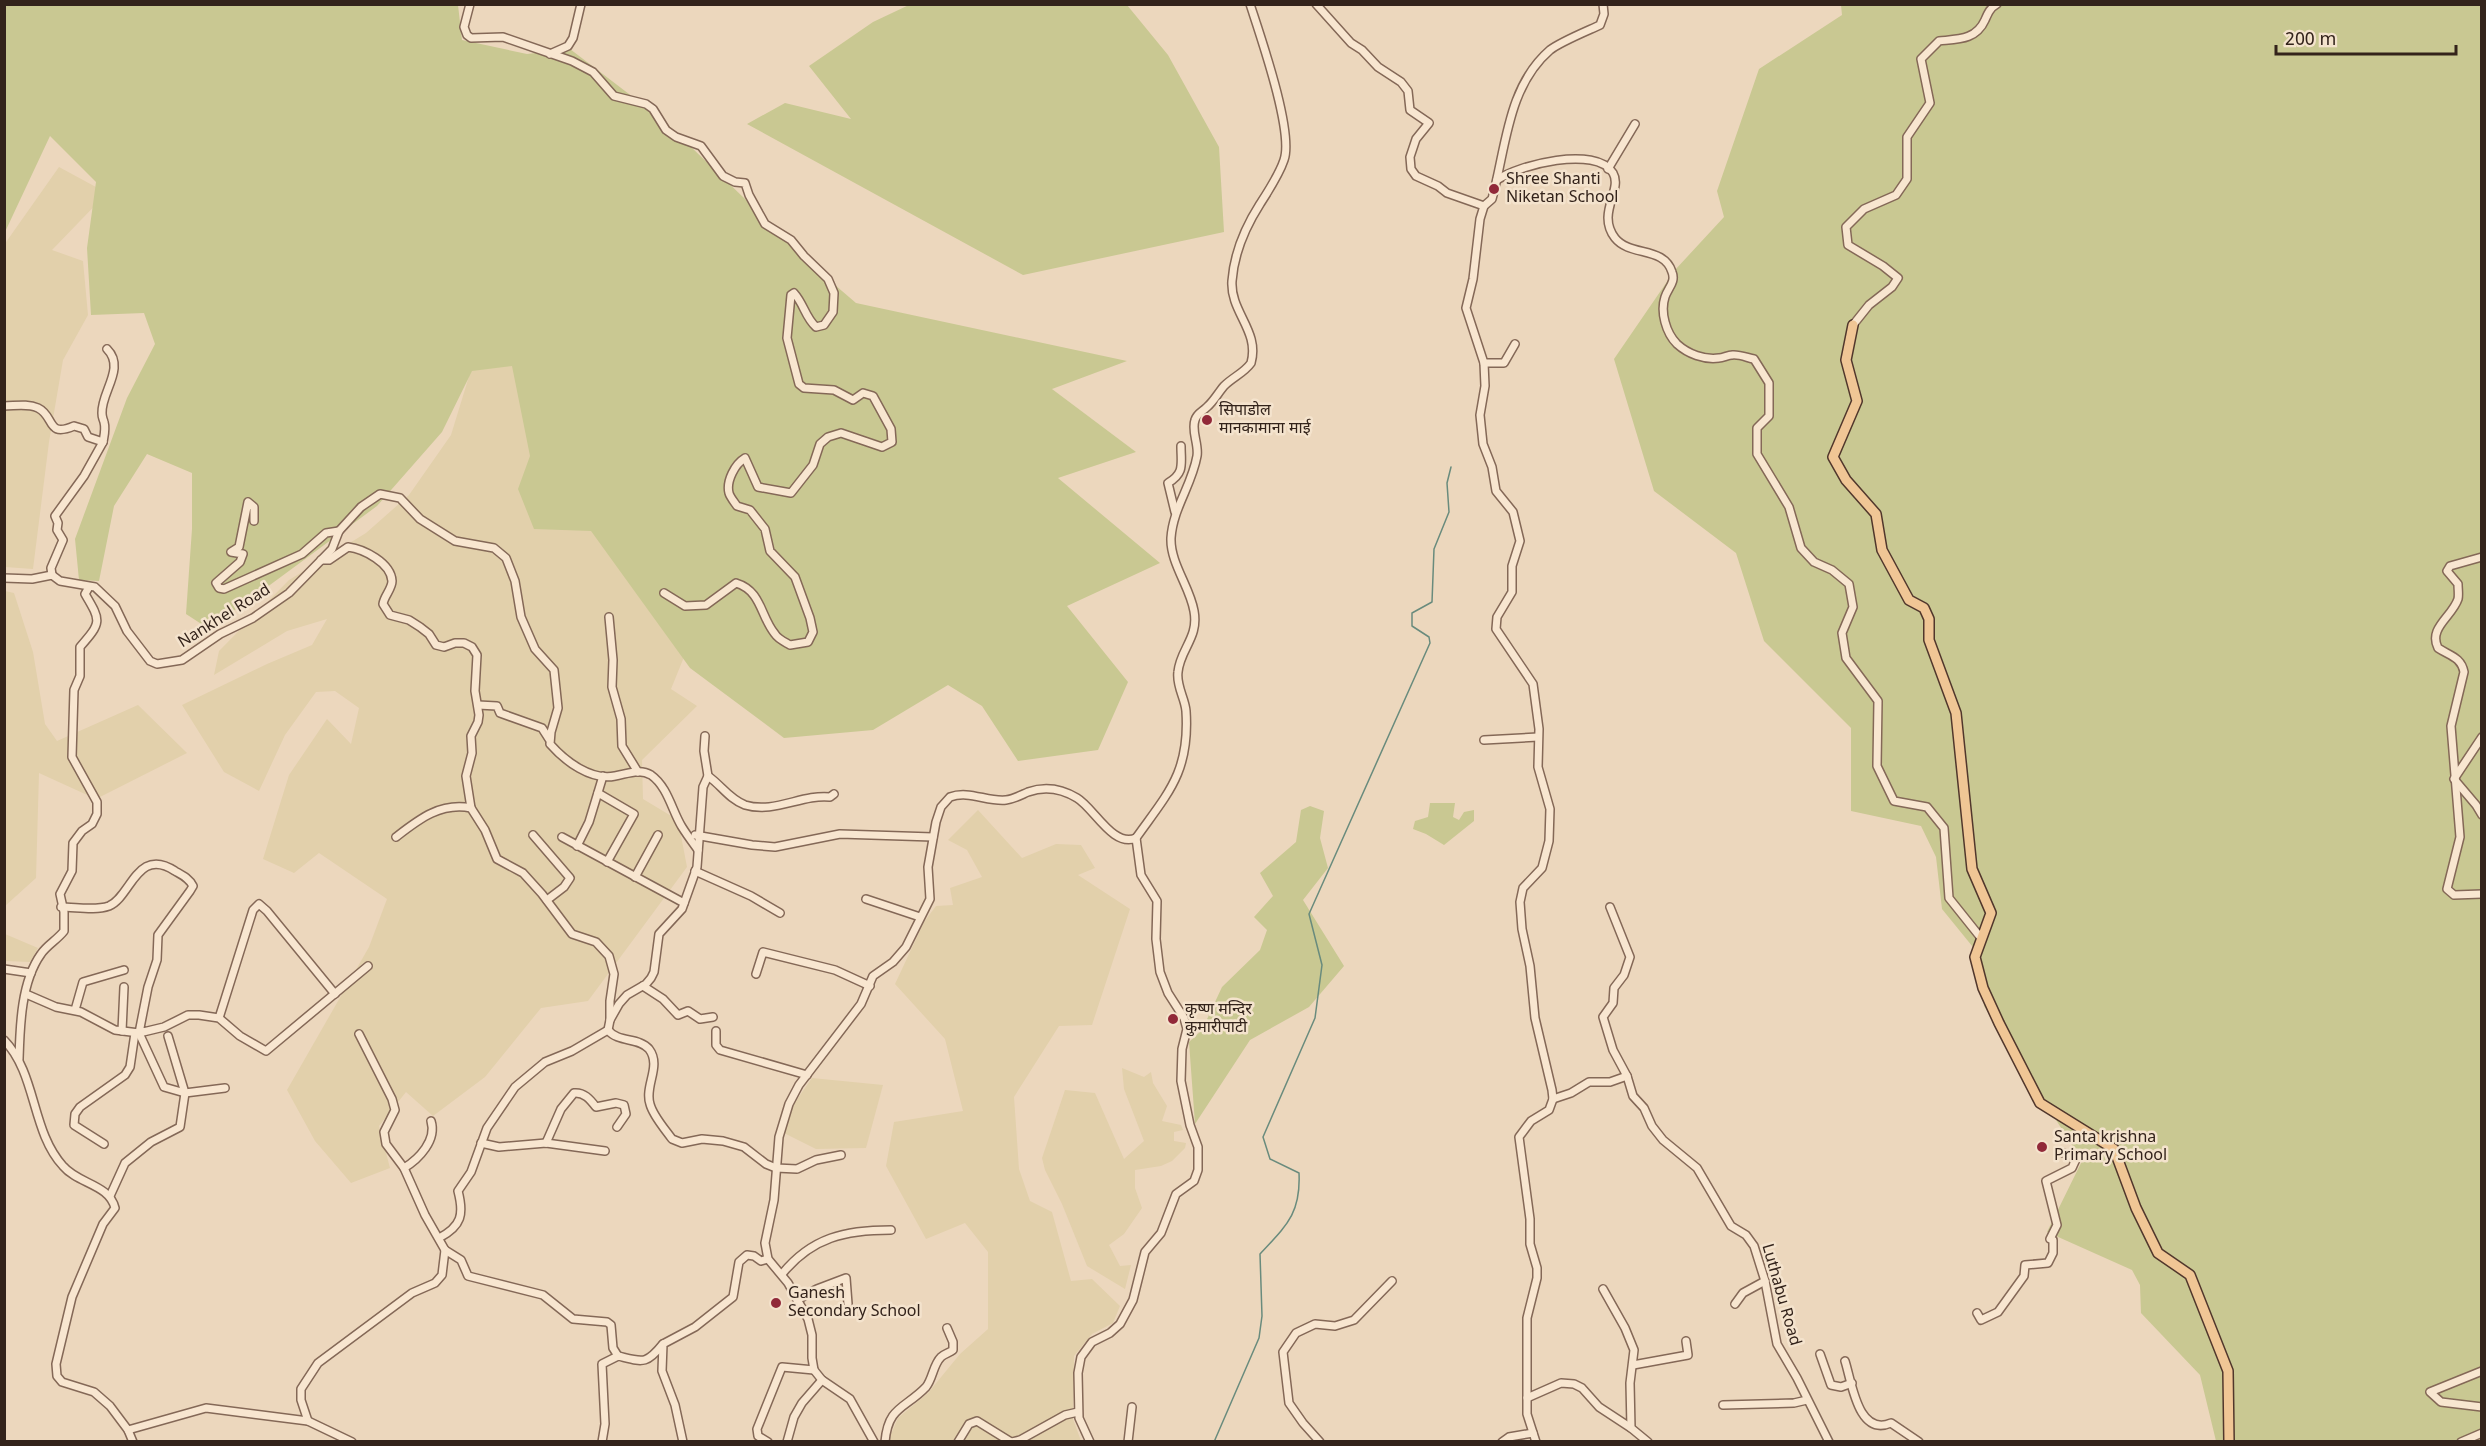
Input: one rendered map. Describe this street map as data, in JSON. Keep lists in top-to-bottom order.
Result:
{
  "streets": {
    "street": ["Nankhel Road", "Luthabu Road"]
  },
  "places": [
    "Shree Shanti Niketan School",
    "सिपाडोल मानकामाना माई",
    "कृष्ण मन्दिर कुमारीपाटी",
    "Santa krishna Primary School",
    "Ganesh Secondary School"
  ],
  "scale_bar": "200 m"
}
